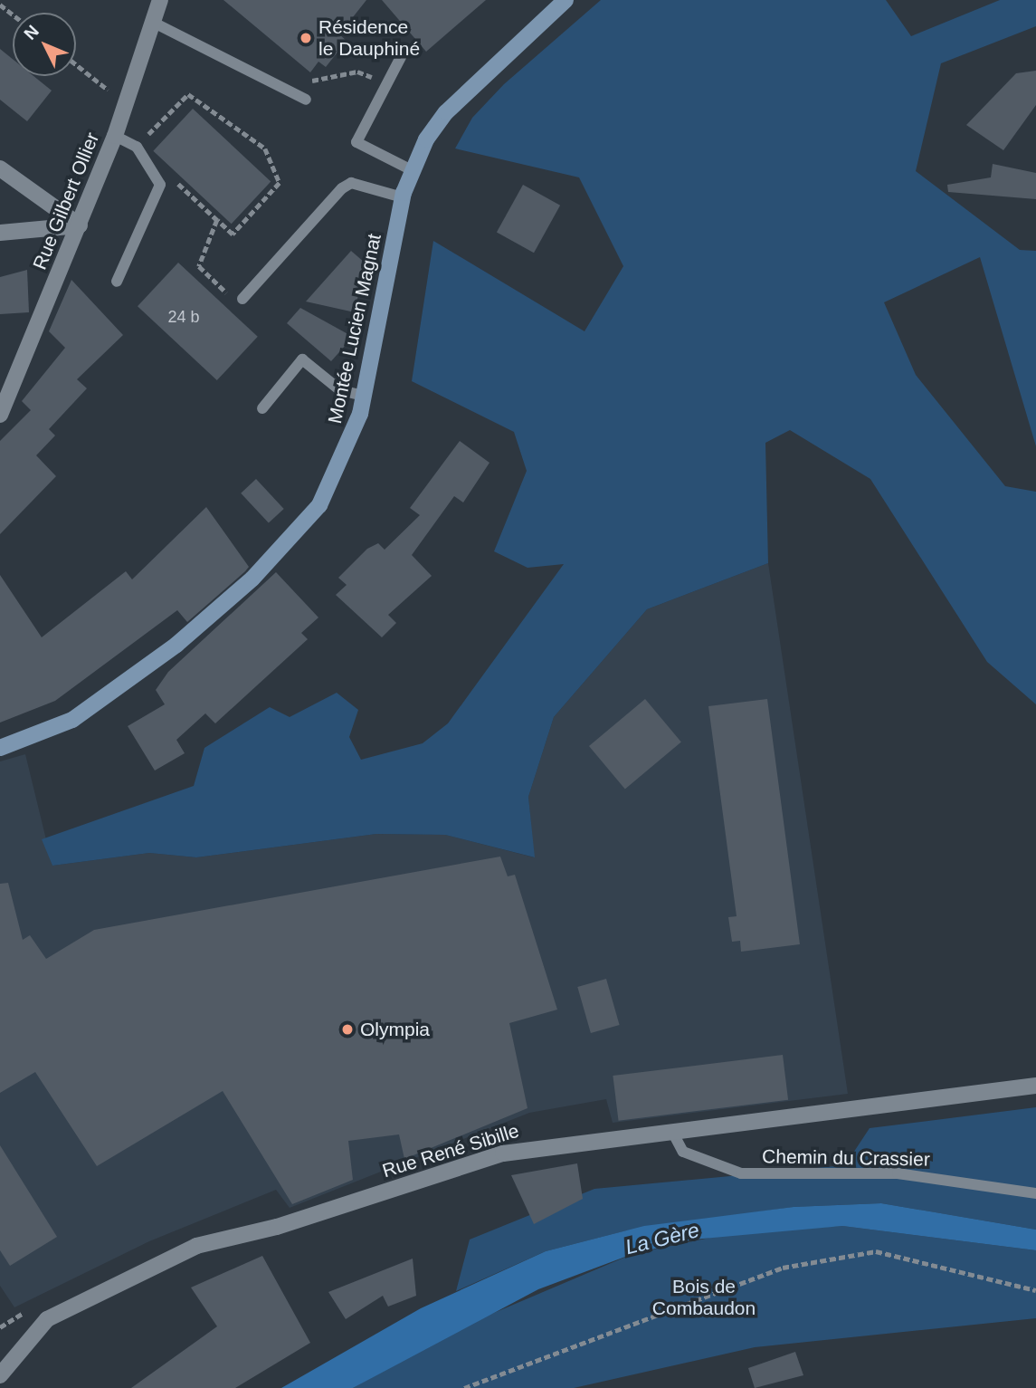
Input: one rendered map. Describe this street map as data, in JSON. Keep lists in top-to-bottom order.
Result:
{
  "streets": {
    "main road": ["Montée Lucien Magnat"],
    "street": ["Rue Gilbert Ollier", "Rue René Sibille"],
    "lane": ["Chemin du Crassier"]
  },
  "crossings": [
    ["Rue René Sibille", "Chemin du Crassier"]
  ],
  "water": ["La Gère"],
  "parks": ["Bois de Combaudon"],
  "places": ["Résidence le Dauphiné", "Olympia"],
  "house_numbers": ["24 b"],
  "north": "top left"
}
